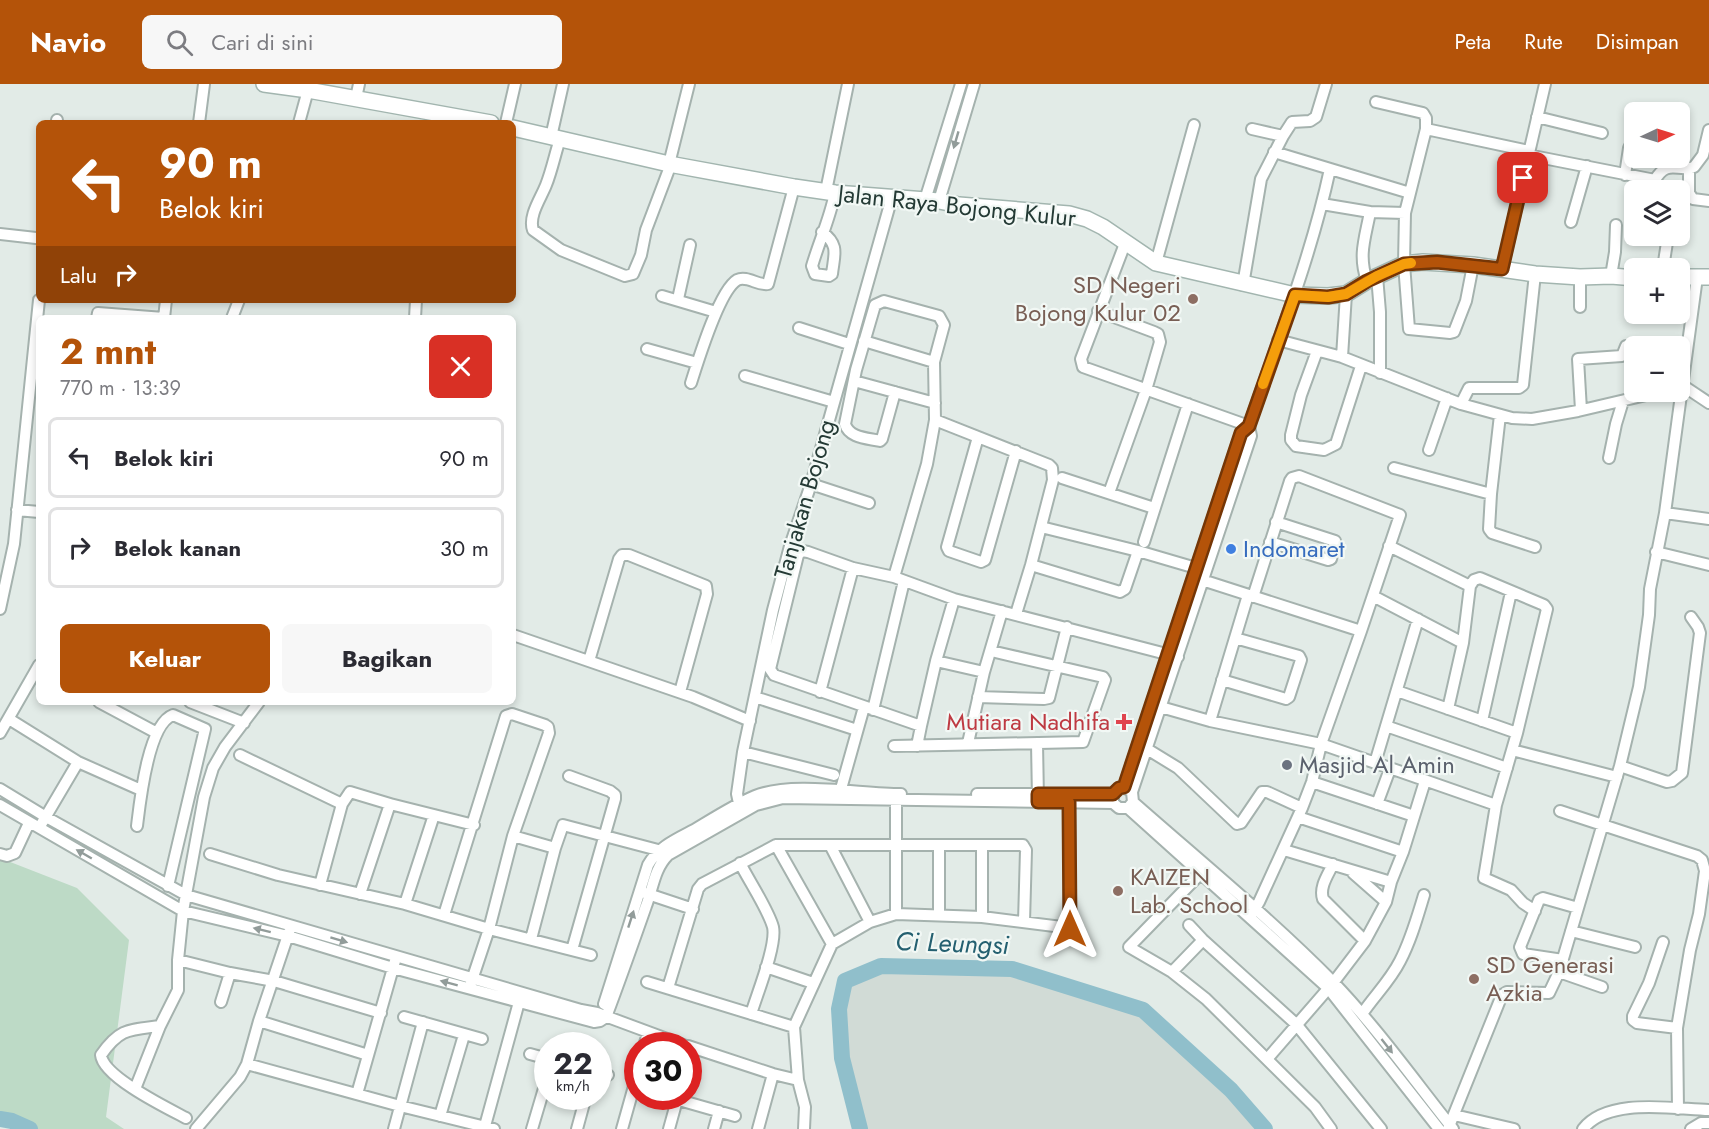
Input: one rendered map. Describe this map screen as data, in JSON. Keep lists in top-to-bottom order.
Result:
{
  "streets": {
    "main road": ["Jalan Raya Bojong Kulur"],
    "street": ["Tanjakan Bojong"]
  },
  "crossings": [
    ["Jalan Raya Bojong Kulur", "Tanjakan Bojong"]
  ],
  "water": ["Ci Leungsi"],
  "places": {
    "other": [
      "SD Negeri Bojong Kulur 02",
      "Indomaret",
      "Masjid Al Amin",
      "KAIZEN Lab. School",
      "SD Generasi Azkia"
    ],
    "health": ["Mutiara Nadhifa"]
  },
  "north": "right",
  "page": {
    "header": "Navio",
    "search": "Cari di sini",
    "nav": ["Peta", "Rute", "Disimpan"],
    "map_buttons": ["+", "−"],
    "turn": ["90 m", "Belok kiri"],
    "then": "Lalu",
    "heading": ["2 mnt", "770 m · 13:39"],
    "list": [
      {
        "name": "Belok kiri",
        "value": "90 m"
      },
      {
        "name": "Belok kanan",
        "value": "30 m"
      }
    ],
    "buttons": ["Keluar", "Bagikan"],
    "speed": "22 km/h",
    "limit": "30"
  }
}
